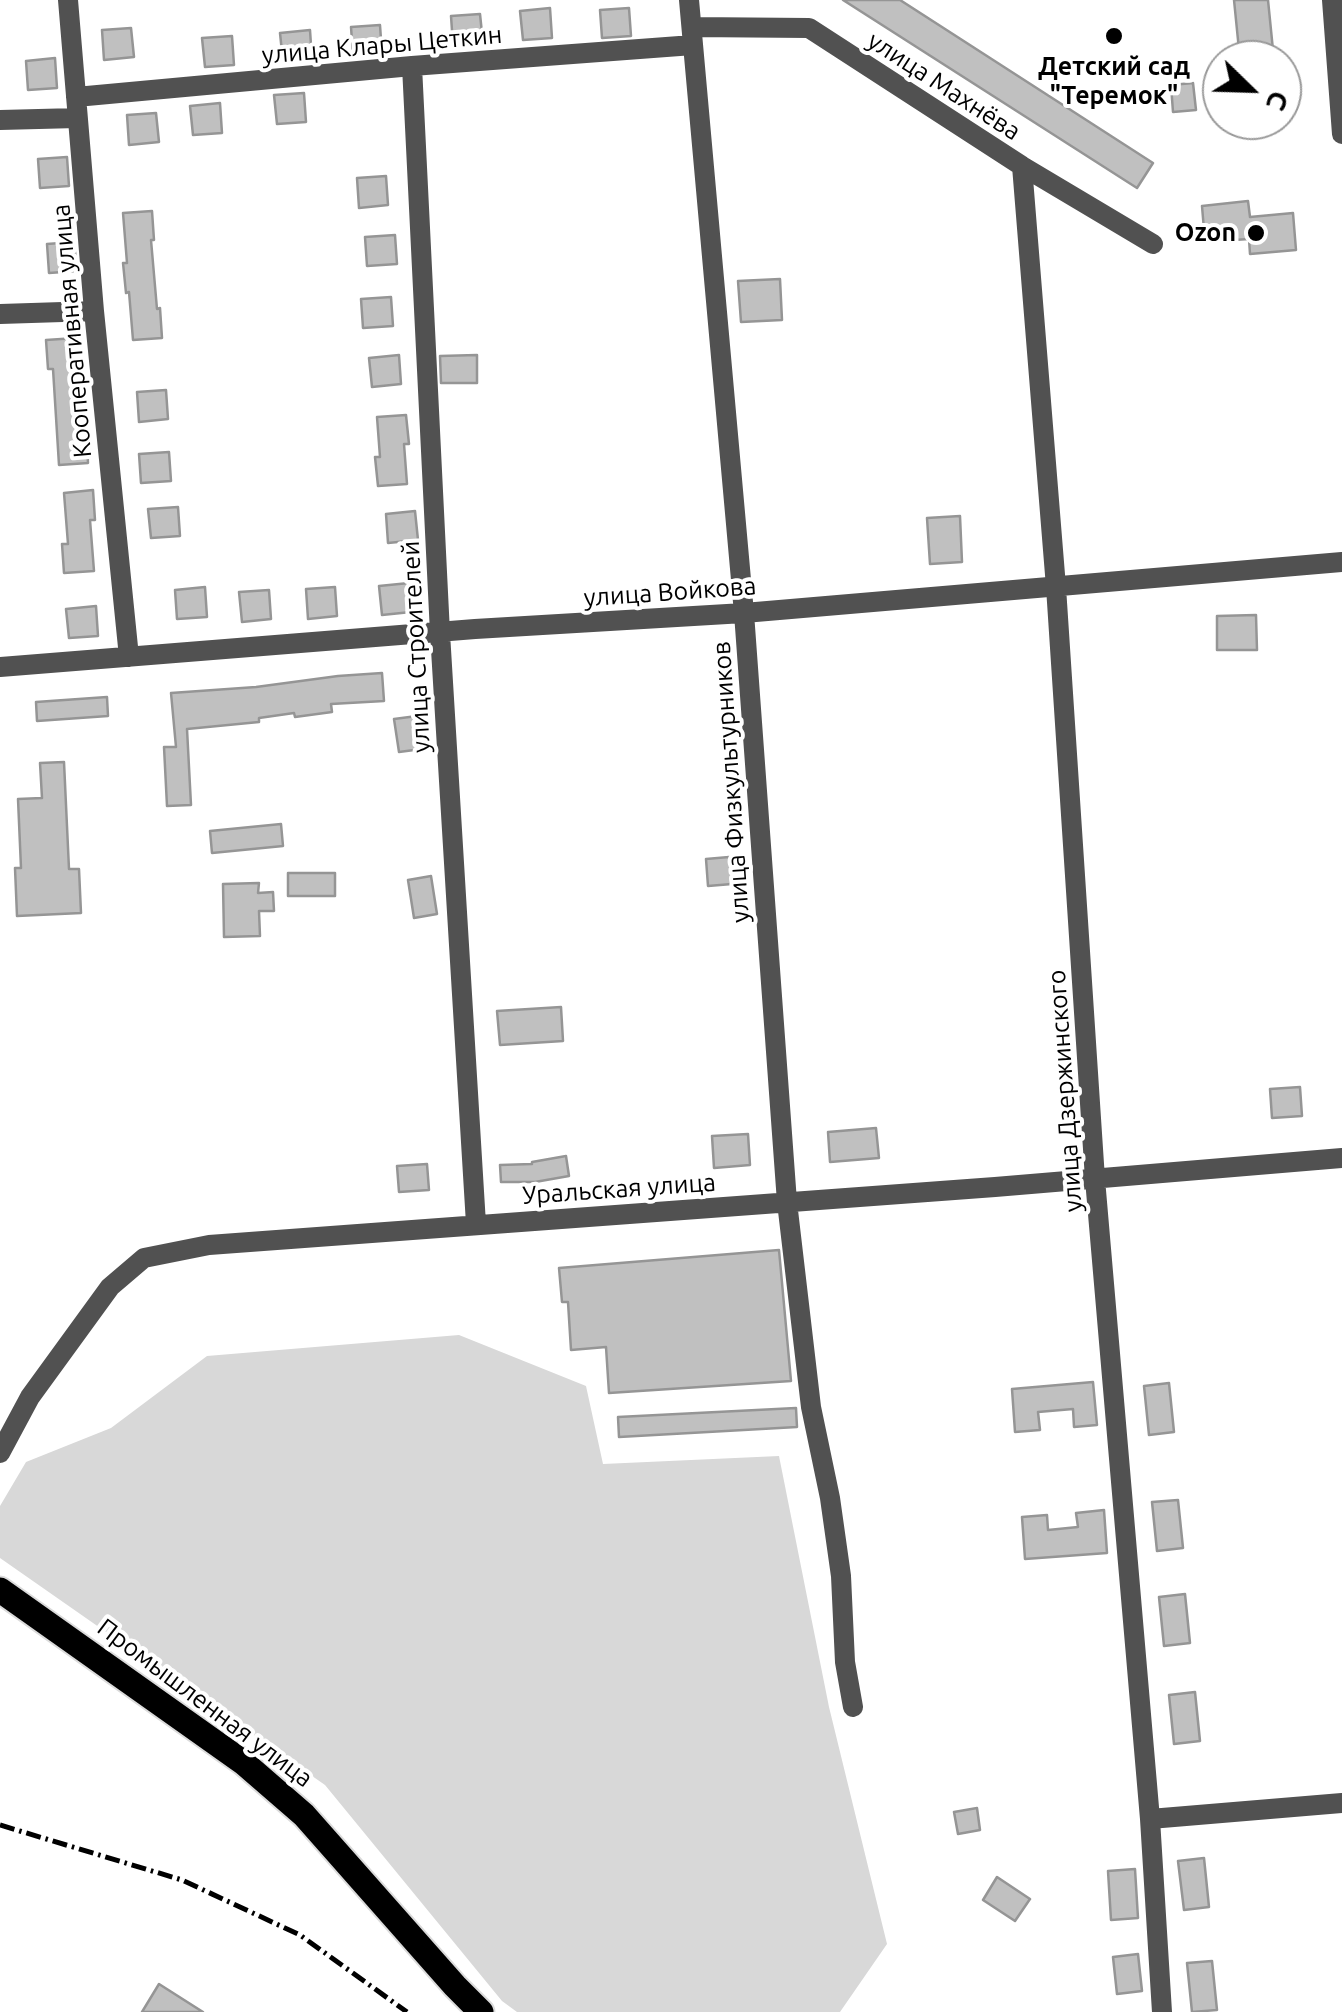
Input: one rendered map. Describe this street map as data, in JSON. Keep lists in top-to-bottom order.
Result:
{
  "streets": {
    "main road": ["Промышленная улица"],
    "street": [
      "улица Клары Цеткин",
      "улица Махнёва",
      "Кооперативная улица",
      "улица Войкова",
      "улица Строителей",
      "улица Физкультурников",
      "улица Дзержинского",
      "Уральская улица"
    ]
  },
  "crossings": [
    ["улица Клары Цеткин", "улица Махнёва"],
    ["улица Клары Цеткин", "Кооперативная улица"],
    ["улица Клары Цеткин", "улица Строителей"],
    ["улица Клары Цеткин", "улица Физкультурников"],
    ["улица Махнёва", "улица Физкультурников"],
    ["улица Махнёва", "улица Дзержинского"],
    ["Кооперативная улица", "улица Войкова"],
    ["улица Войкова", "улица Строителей"],
    ["улица Войкова", "улица Физкультурников"],
    ["улица Войкова", "улица Дзержинского"],
    ["улица Строителей", "Уральская улица"],
    ["улица Физкультурников", "Уральская улица"],
    ["улица Дзержинского", "Уральская улица"]
  ],
  "places": ["Детский сад \"Теремок\"", "Ozon"],
  "north": "bottom right"
}
